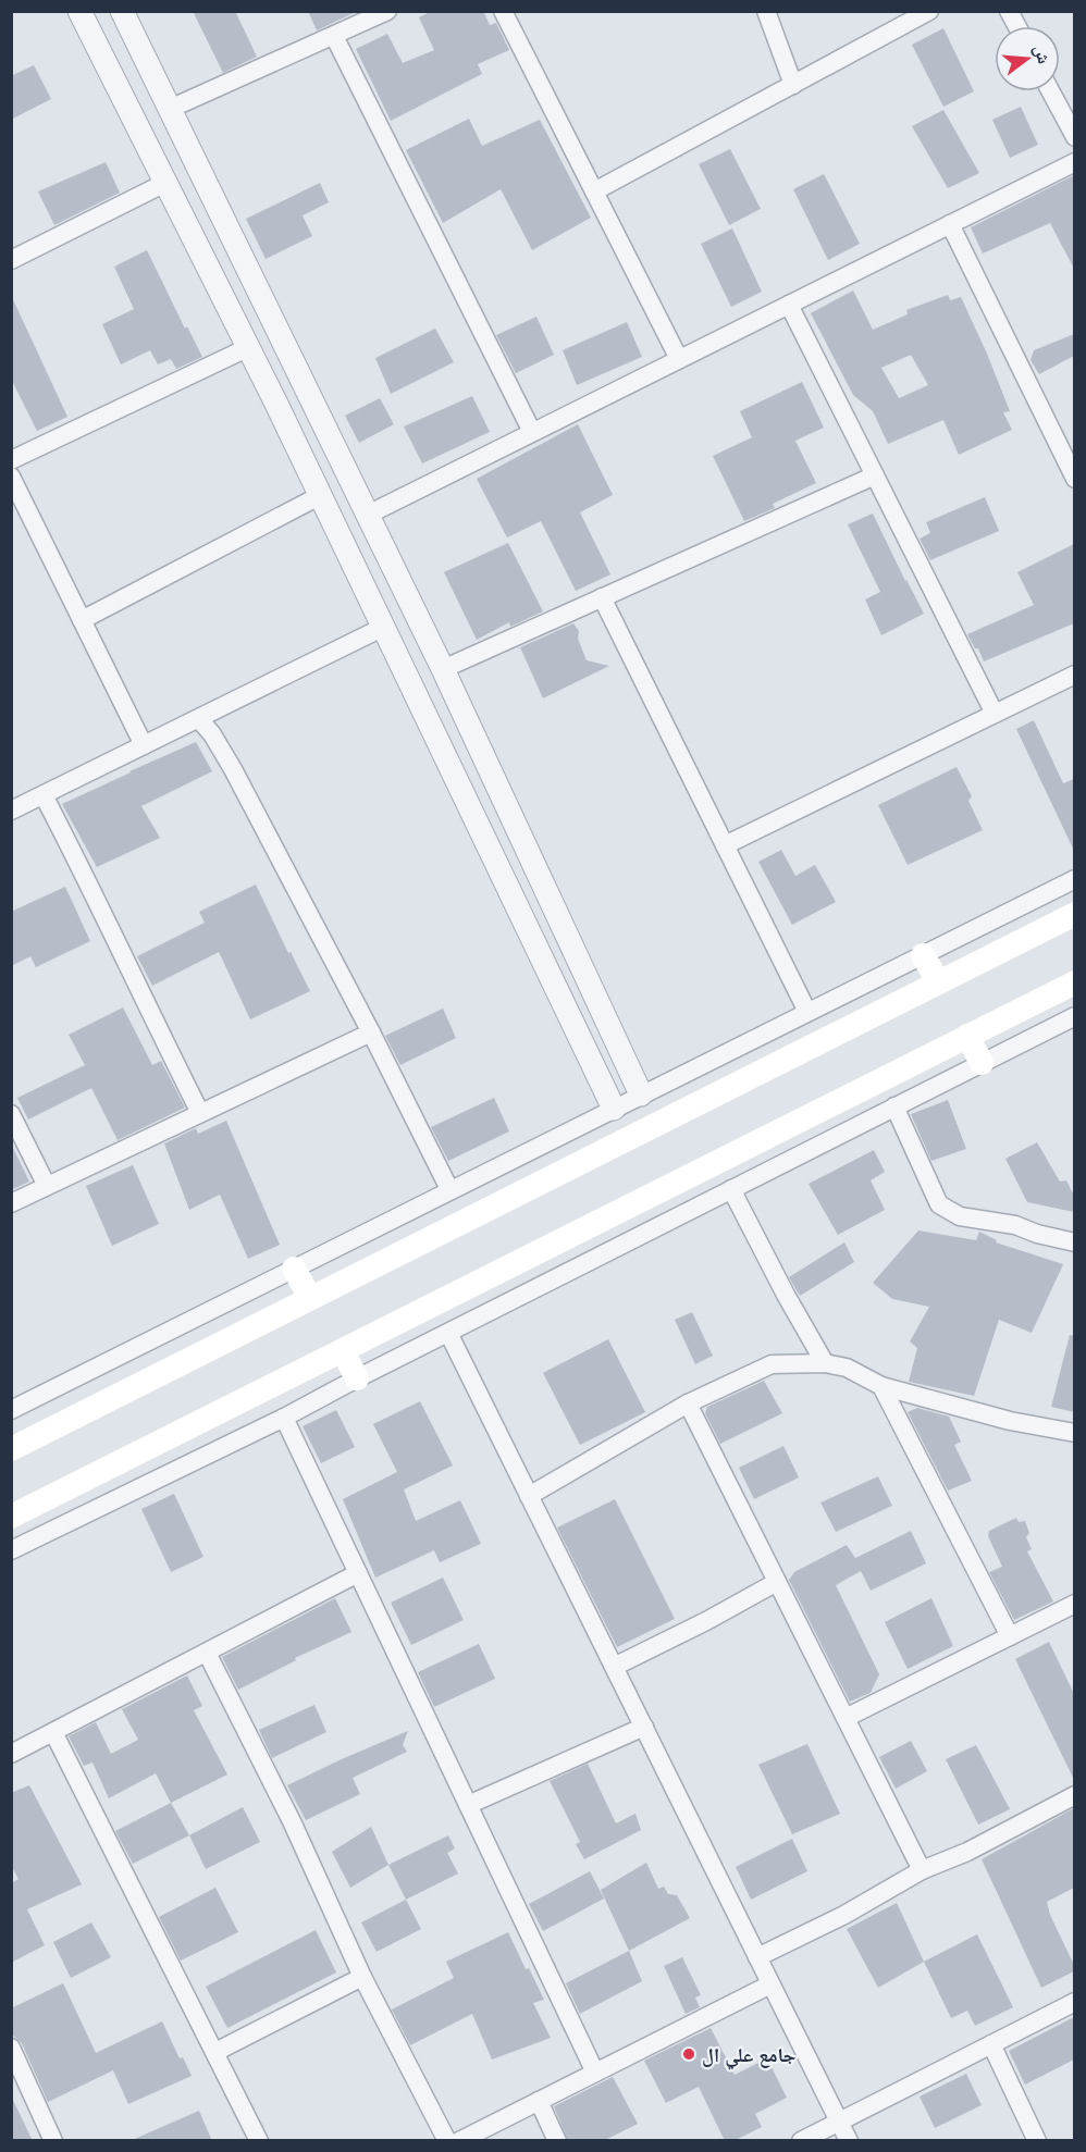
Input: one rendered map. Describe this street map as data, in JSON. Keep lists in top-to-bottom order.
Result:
{
  "places": ["جامع علي ال"],
  "north": "right"
}
